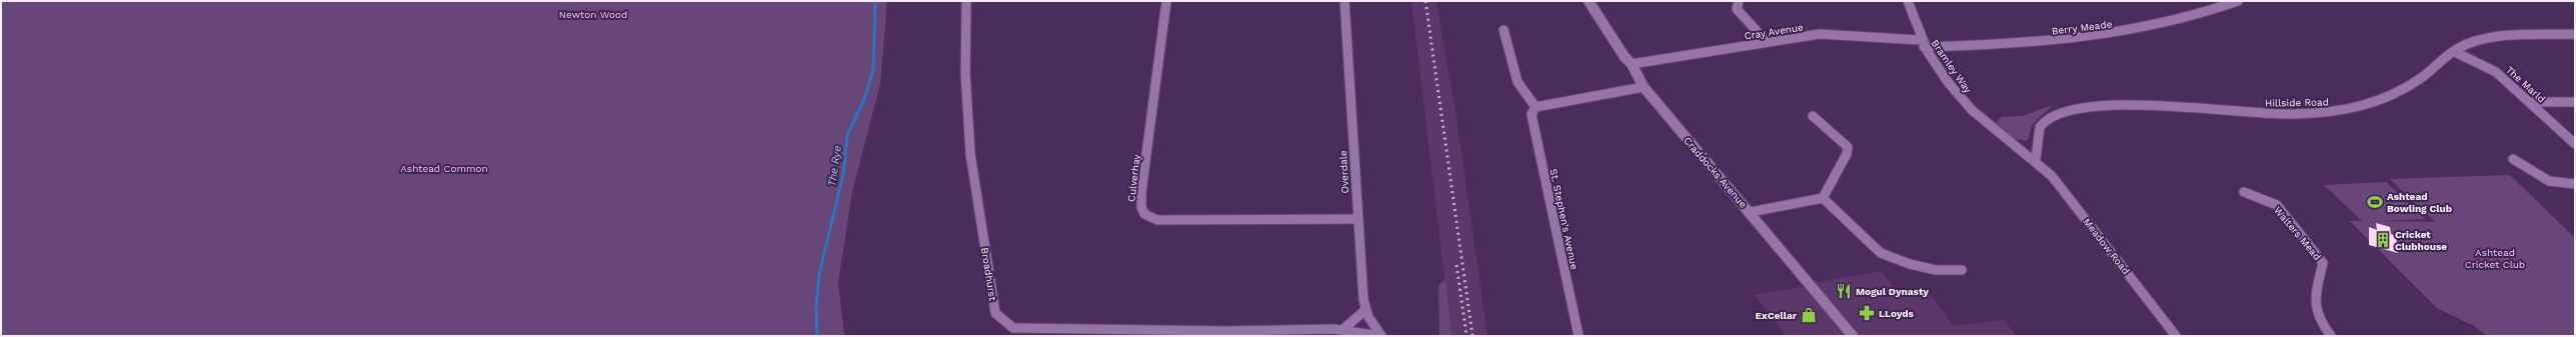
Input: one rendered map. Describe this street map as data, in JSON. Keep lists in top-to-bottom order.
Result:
{
  "streets": {
    "street": [
      "Berry Meade",
      "Cray Avenue",
      "Bramley Way",
      "The Marld",
      "Hillside Road",
      "Overdale",
      "Craddocks Avenue",
      "Culverhay",
      "St. Stephen's Avenue",
      "Walters Mead",
      "Meadow Road",
      "Broadhurst"
    ]
  },
  "crossings": [
    ["Berry Meade", "Cray Avenue"],
    ["Berry Meade", "Bramley Way"],
    ["Cray Avenue", "Bramley Way"],
    ["Cray Avenue", "Craddocks Avenue"],
    ["Bramley Way", "Hillside Road"],
    ["Bramley Way", "Meadow Road"],
    ["The Marld", "Hillside Road"],
    ["Hillside Road", "Meadow Road"],
    ["Overdale", "Culverhay"],
    ["Overdale", "Broadhurst"]
  ],
  "water": ["The Rye"],
  "parks": ["Newton Wood", "Ashtead Common", "Ashtead Cricket Club"],
  "places": {
    "sports": ["Ashtead Bowling Club"],
    "building": ["Cricket Clubhouse"],
    "restaurant": ["Mogul Dynasty"],
    "pharmacy": ["LLoyds"],
    "shop": ["ExCellar"]
  }
}
